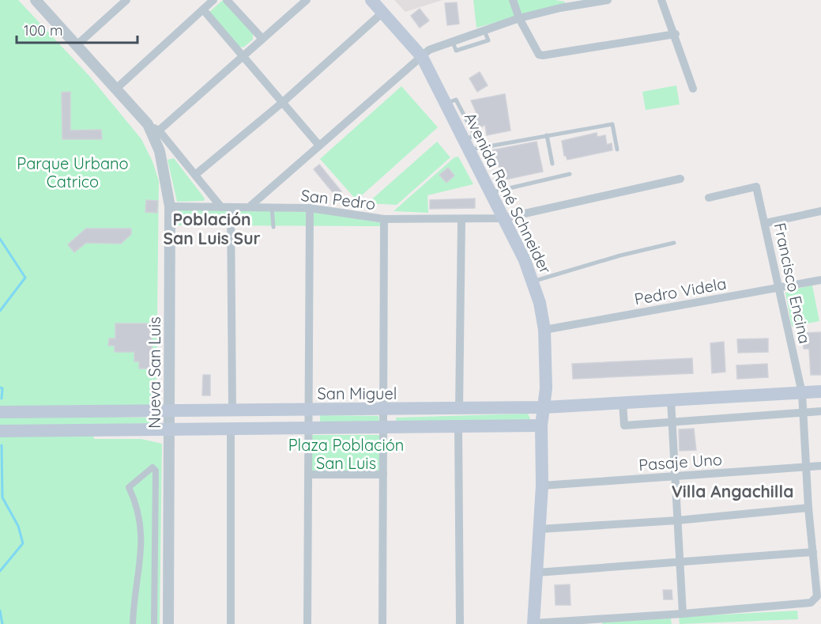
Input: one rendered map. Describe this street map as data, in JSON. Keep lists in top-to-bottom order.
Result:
{
  "streets": {
    "main road": ["Avenida René Schneider", "San Miguel"],
    "street": [
      "San Pedro",
      "Francisco Encina",
      "Pedro Videla",
      "Nueva San Luis",
      "Pasaje Uno"
    ]
  },
  "crossings": [
    ["Avenida René Schneider", "San Pedro"],
    ["Avenida René Schneider", "Pedro Videla"],
    ["Avenida René Schneider", "San Miguel"],
    ["Avenida René Schneider", "Pasaje Uno"],
    ["San Pedro", "Nueva San Luis"],
    ["Francisco Encina", "Pedro Videla"],
    ["Francisco Encina", "San Miguel"],
    ["Francisco Encina", "Pasaje Uno"],
    ["Nueva San Luis", "San Miguel"]
  ],
  "districts": ["Población San Luis Sur", "Villa Angachilla"],
  "parks": ["Parque Urbano Catrico", "Plaza Población San Luis"],
  "scale_bar": "100 m"
}
